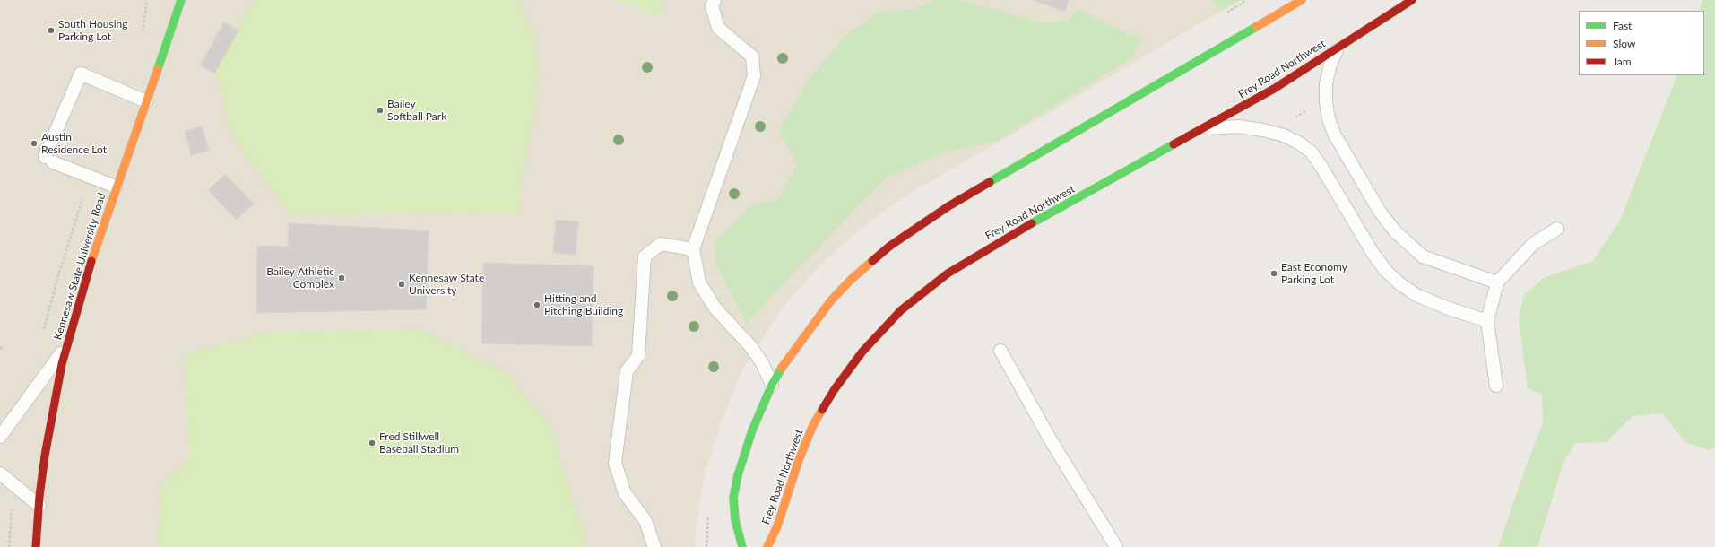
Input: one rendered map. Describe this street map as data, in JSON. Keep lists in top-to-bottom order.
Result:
{
  "streets": {
    "main road": ["Frey Road Northwest", "Kennesaw State University Road"]
  },
  "places": [
    "South Housing Parking Lot",
    "Bailey Softball Park",
    "Austin Residence Lot",
    "East Economy Parking Lot",
    "Bailey Athletic Complex",
    "Kennesaw State University",
    "Hitting and Pitching Building",
    "Fred Stillwell Baseball Stadium"
  ],
  "legend": ["Fast", "Slow", "Jam"]
}
